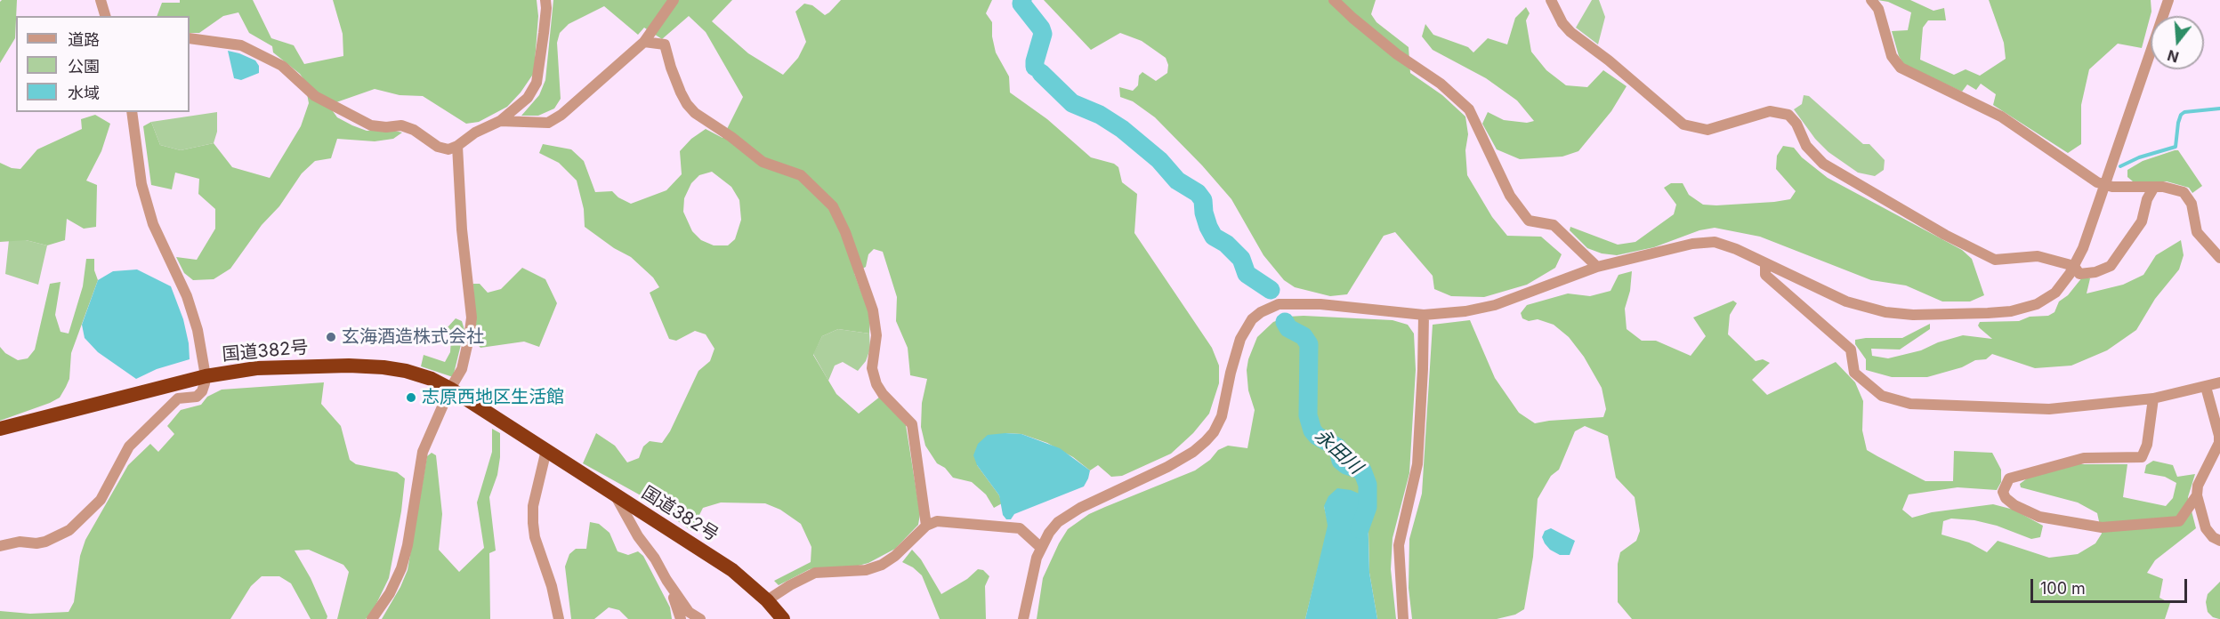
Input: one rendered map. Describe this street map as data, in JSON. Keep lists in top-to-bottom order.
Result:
{
  "streets": {
    "highway": ["国道382号"]
  },
  "water": ["永田川"],
  "places": ["玄海酒造株式会社", "志原西地区生活館"],
  "legend": ["道路", "公園", "水域"],
  "scale_bar": "100 m",
  "north": "bottom"
}
